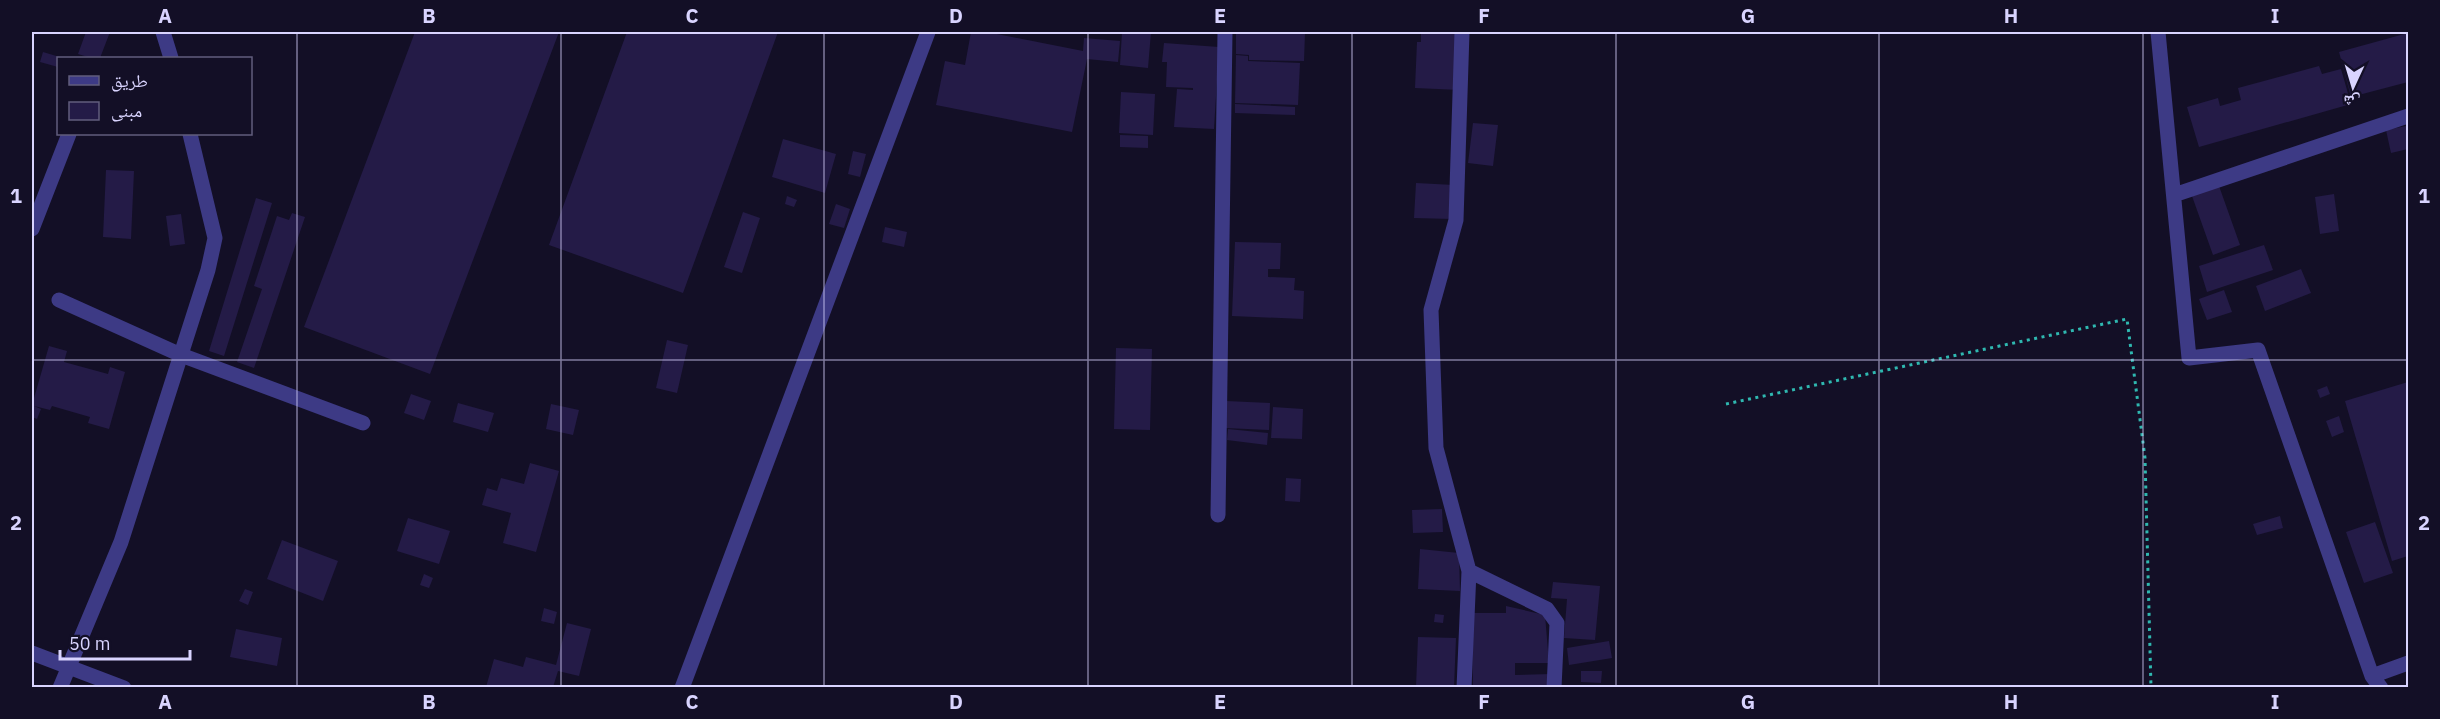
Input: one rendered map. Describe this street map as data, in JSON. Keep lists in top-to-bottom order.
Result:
{
  "legend": ["طريق", "مبنى"],
  "scale_bar": "50 m",
  "north": "bottom",
  "grid": {
    "columns": [
      "A",
      "B",
      "C",
      "D",
      "E",
      "F",
      "G",
      "H",
      "I"
    ],
    "rows": ["1", "2"]
  }
}
